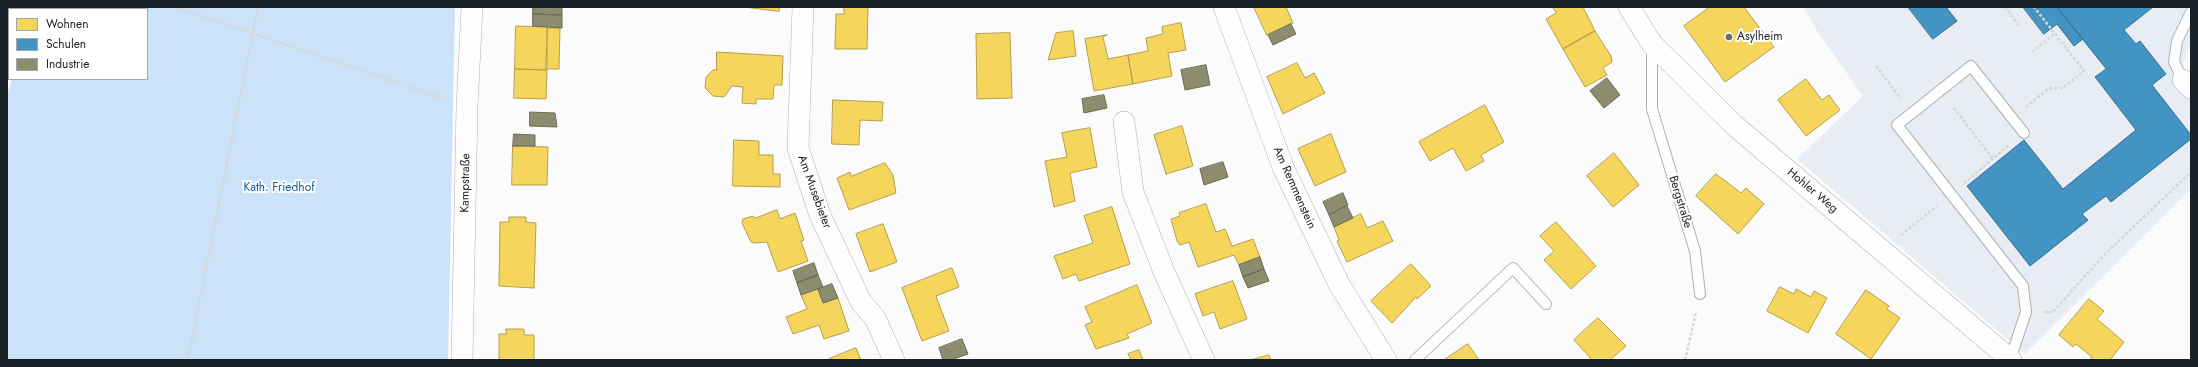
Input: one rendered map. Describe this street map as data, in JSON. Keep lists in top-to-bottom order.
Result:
{
  "streets": {
    "street": [
      "Kampstraße",
      "Am Remmenstein",
      "Hohler Weg",
      "Am Musebieter"
    ],
    "lane": ["Bergstraße"]
  },
  "crossings": [
    ["Hohler Weg", "Bergstraße"]
  ],
  "parks": ["Kath. Friedhof"],
  "places": ["Asylheim"],
  "legend": ["Wohnen", "Schulen", "Industrie"]
}
